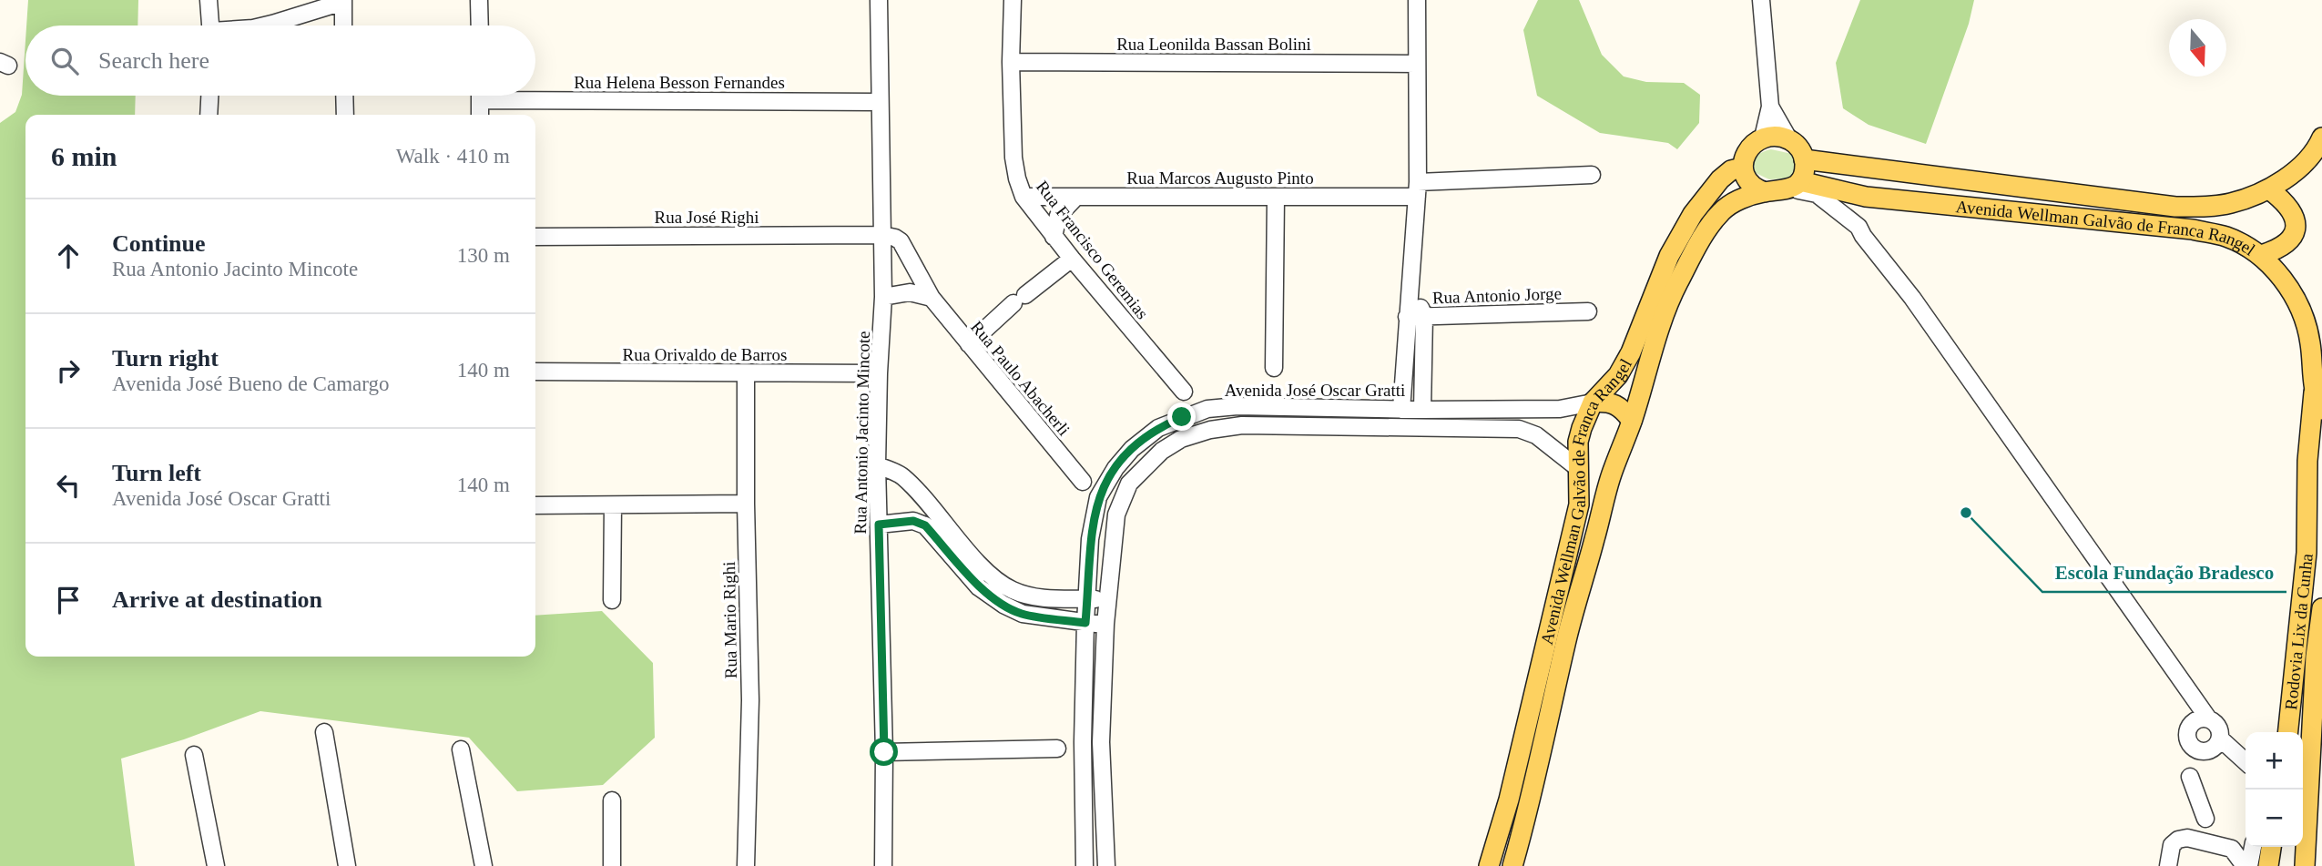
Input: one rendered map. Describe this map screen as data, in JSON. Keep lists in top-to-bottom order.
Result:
{
  "streets": {
    "main road": ["Avenida Wellman Galvão de Franca Rangel", "Rodovia Lix da Cunha"],
    "street": [
      "Rua Leonilda Bassan Bolini",
      "Rua Helena Besson Fernandes",
      "Rua Marcos Augusto Pinto",
      "Rua José Righi",
      "Rua Francisco Geremias",
      "Rua Antonio Jorge",
      "Rua Orivaldo de Barros",
      "Rua Paulo Abacherli",
      "Avenida José Oscar Gratti",
      "Rua Antonio Jacinto Mincote",
      "Rua Mario Righi"
    ]
  },
  "crossings": [
    ["Rua Leonilda Bassan Bolini", "Rua Francisco Geremias"],
    ["Rua Helena Besson Fernandes", "Rua Antonio Jacinto Mincote"],
    ["Rua Marcos Augusto Pinto", "Rua Francisco Geremias"],
    ["Rua José Righi", "Rua Paulo Abacherli"],
    ["Rua José Righi", "Rua Antonio Jacinto Mincote"],
    ["Avenida Wellman Galvão de Franca Rangel", "Avenida José Oscar Gratti"],
    ["Avenida Wellman Galvão de Franca Rangel", "Rodovia Lix da Cunha"],
    ["Rua Orivaldo de Barros", "Rua Antonio Jacinto Mincote"],
    ["Rua Orivaldo de Barros", "Rua Mario Righi"],
    ["Rua Paulo Abacherli", "Rua Antonio Jacinto Mincote"]
  ],
  "places": ["Escola Fundação Bradesco"],
  "north": "bottom",
  "page": {
    "search": "Search here",
    "heading": ["6 min", "Walk · 410 m"],
    "list": [
      ["Continue", "Rua Antonio Jacinto Mincote", "130 m"],
      ["Turn right", "Avenida José Bueno de Camargo", "140 m"],
      ["Turn left", "Avenida José Oscar Gratti", "140 m"],
      "Arrive at destination"
    ],
    "map_buttons": ["+", "−"]
  }
}
